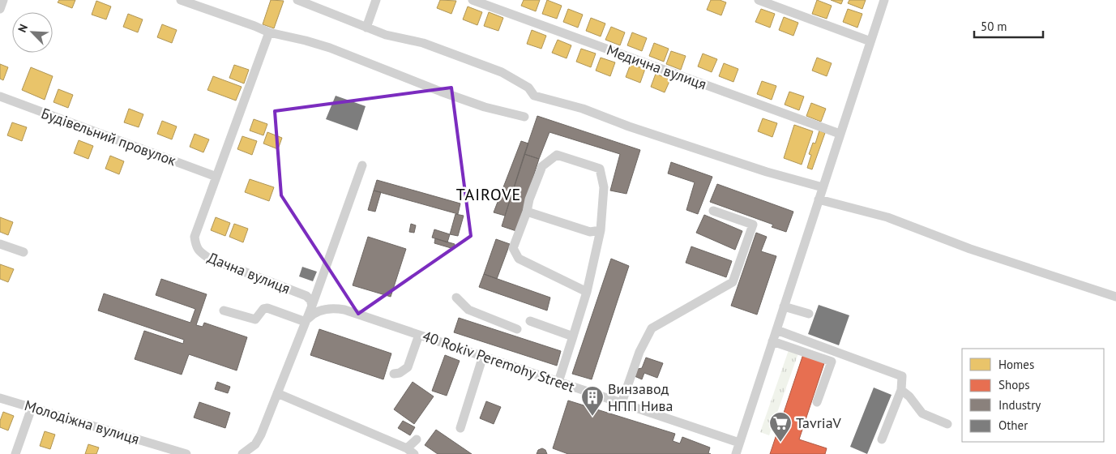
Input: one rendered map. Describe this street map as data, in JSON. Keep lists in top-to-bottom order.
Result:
{
  "streets": {
    "street": [
      "Медична вулиця",
      "Будівельний провулок",
      "Дачна вулиця",
      "40 Rokiv Peremohy Street",
      "Молодіжна вулиця"
    ]
  },
  "crossings": [
    ["Будівельний провулок", "Дачна вулиця"]
  ],
  "districts": ["TAIROVE"],
  "places": {
    "building": ["Винзавод НПП Нива"],
    "supermarket": ["TavriaV"]
  },
  "legend": [
    "Homes",
    "Shops",
    "Industry",
    "Other"
  ],
  "scale_bar": "50 m",
  "north": "top left"
}
